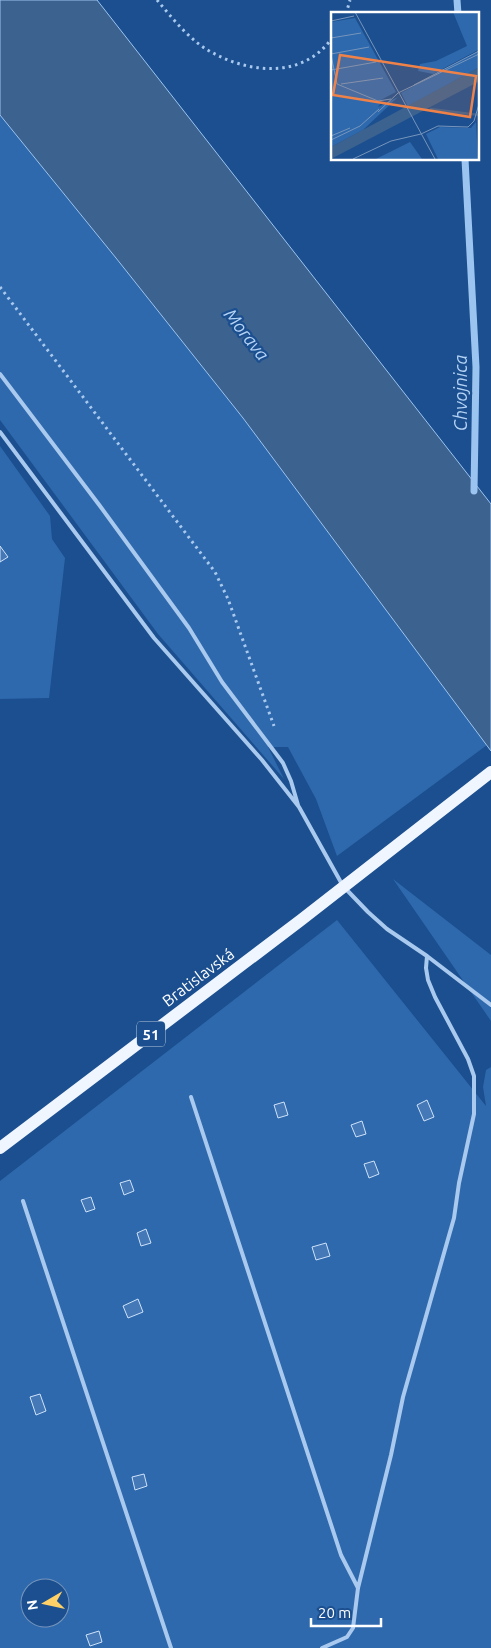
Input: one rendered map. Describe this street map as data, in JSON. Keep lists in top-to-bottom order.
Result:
{
  "streets": {
    "main road": ["Bratislavská", "51"]
  },
  "crossings": [
    ["Bratislavská", "51"]
  ],
  "water": ["Morava", "Chvojnica"],
  "scale_bar": "20 m",
  "north": "left"
}
